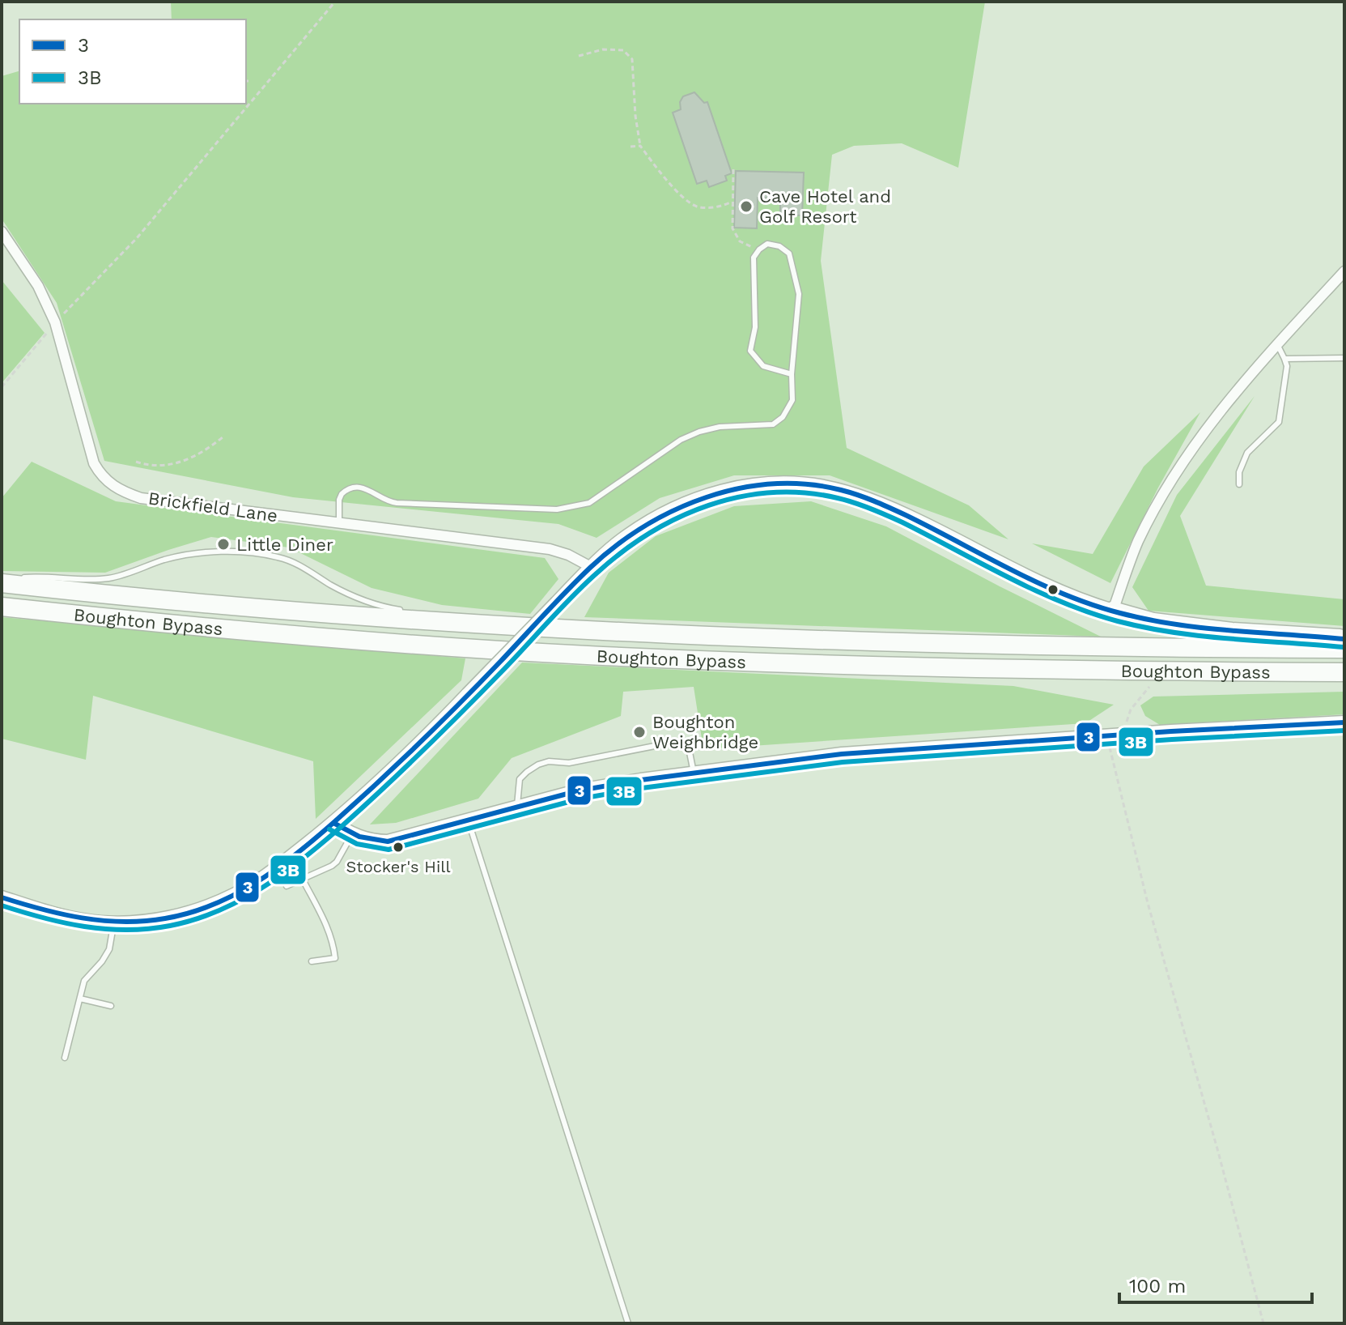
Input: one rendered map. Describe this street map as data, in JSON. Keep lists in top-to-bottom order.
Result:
{
  "streets": {
    "highway": ["Boughton Bypass"],
    "street": ["Brickfield Lane"]
  },
  "places": [
    "Cave Hotel and Golf Resort",
    "Little Diner",
    "Boughton Weighbridge",
    "Stocker's Hill"
  ],
  "lines": ["transit line 3", "transit line 3B"],
  "legend": ["3", "3B"],
  "scale_bar": "100 m"
}
